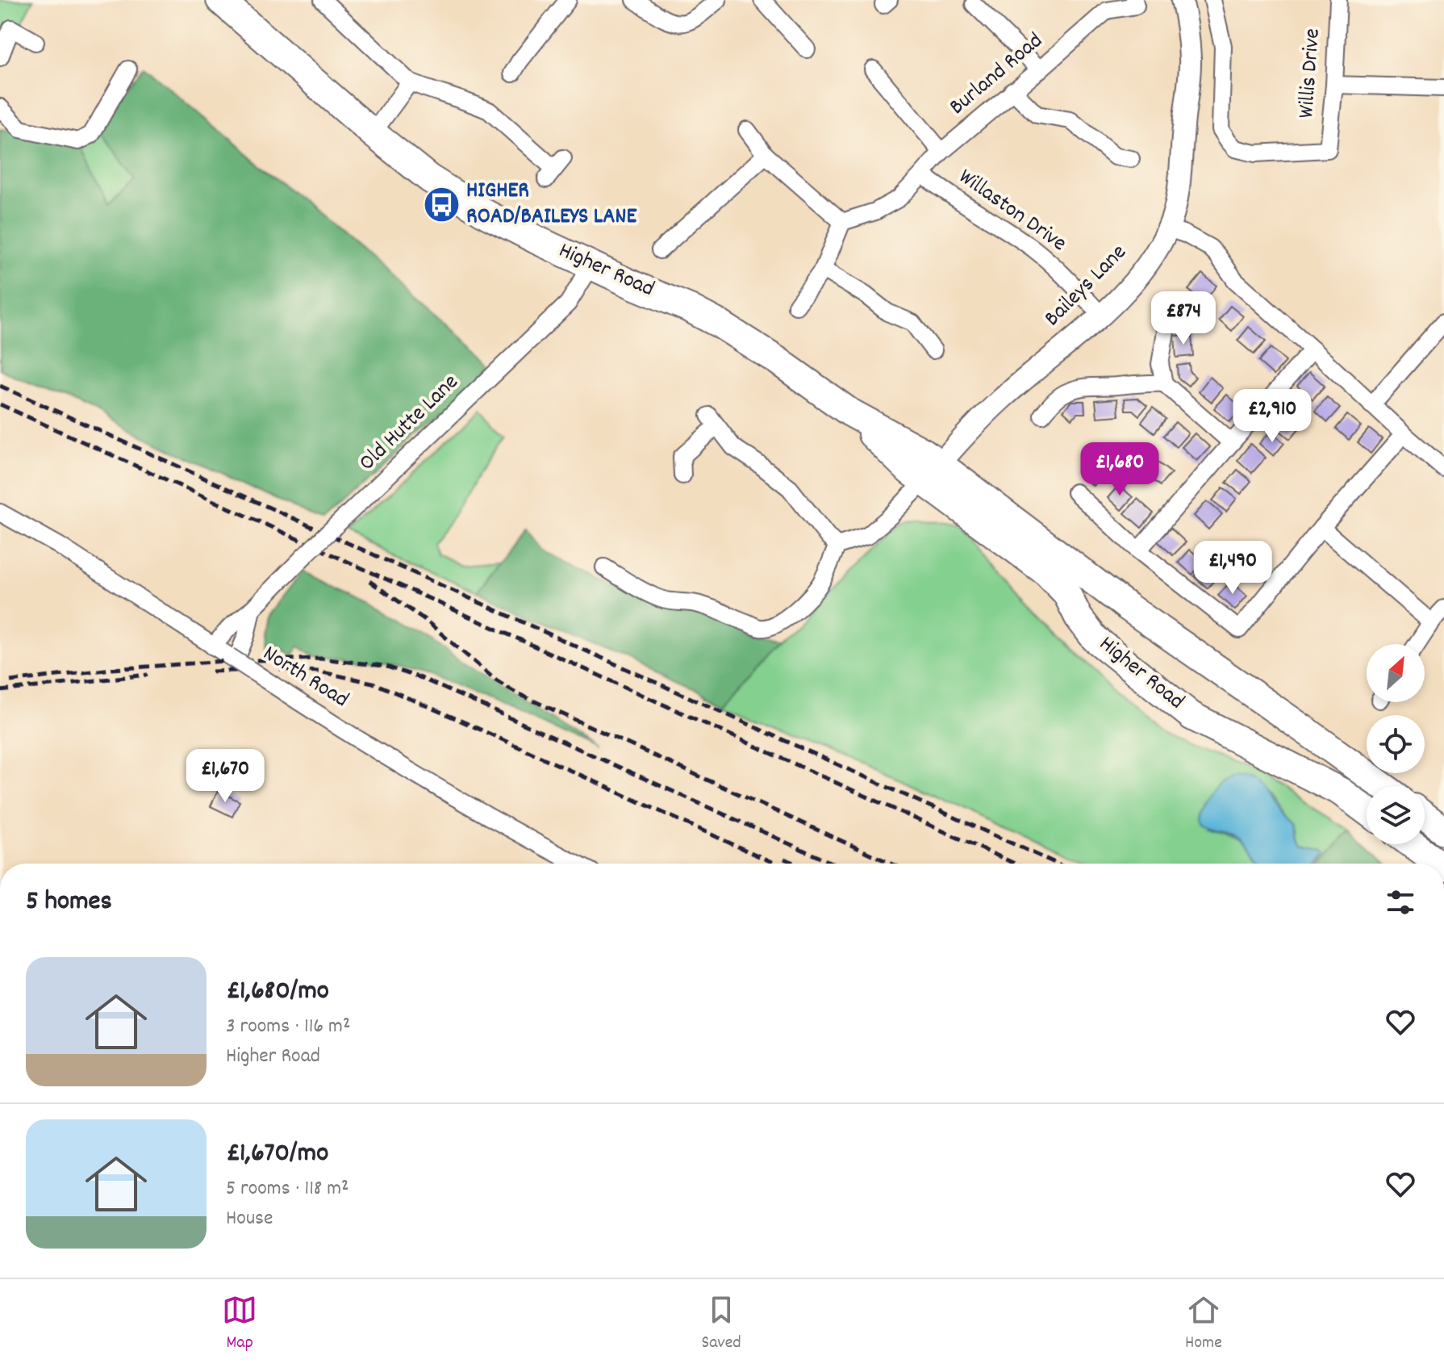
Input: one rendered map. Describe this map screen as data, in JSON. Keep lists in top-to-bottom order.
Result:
{
  "streets": {
    "highway": ["Higher Road"],
    "street": [
      "Willis Drive",
      "Burland Road",
      "Willaston Drive",
      "Baileys Lane",
      "Old Hutte Lane",
      "North Road"
    ]
  },
  "crossings": [
    ["Burland Road", "Willaston Drive"],
    ["Willaston Drive", "Baileys Lane"],
    ["Higher Road", "Baileys Lane"],
    ["Higher Road", "Old Hutte Lane"],
    ["Old Hutte Lane", "North Road"]
  ],
  "places": {
    "bus stop": ["HIGHER ROAD/BAILEYS LANE"]
  },
  "north": "top right",
  "page": {
    "price": [
      "£874",
      "£2,910",
      "£1,680",
      "£1,490",
      "£1,670"
    ],
    "heading": "5 homes",
    "list": [
      {
        "name": "£1,680/mo",
        "note": "3 rooms · 116 m² · Higher Road"
      },
      {
        "name": "£1,670/mo",
        "note": "5 rooms · 118 m² · House"
      }
    ],
    "tabs": ["Map", "Saved", "Home"]
  }
}
